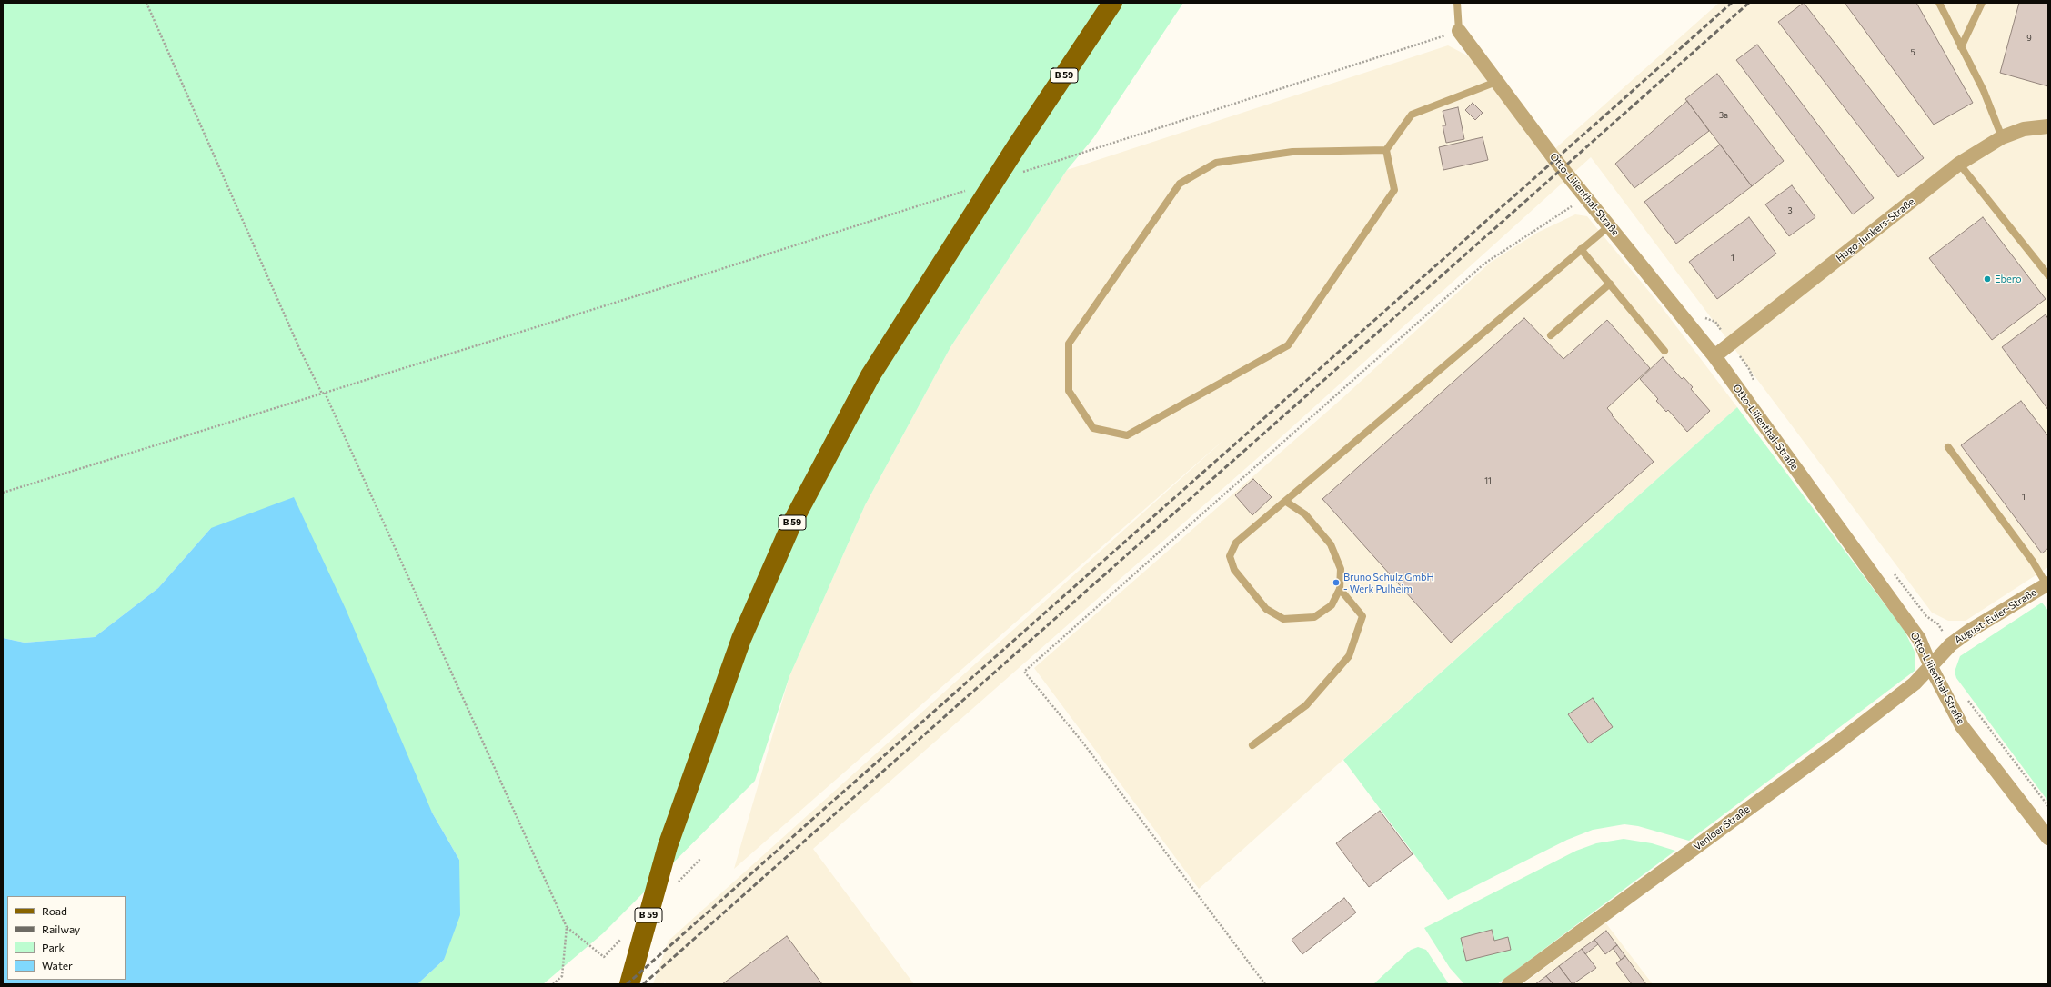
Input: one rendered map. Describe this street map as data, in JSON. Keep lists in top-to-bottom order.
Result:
{
  "streets": {
    "main road": ["B 59"],
    "street": [
      "Otto-Lilienthal-Straße",
      "Hugo-Junkers-Straße",
      "August-Euler-Straße",
      "Venloer Straße"
    ]
  },
  "crossings": [
    ["Otto-Lilienthal-Straße", "Hugo-Junkers-Straße"],
    ["Otto-Lilienthal-Straße", "August-Euler-Straße"],
    ["Otto-Lilienthal-Straße", "Venloer Straße"],
    ["August-Euler-Straße", "Venloer Straße"]
  ],
  "places": ["Ebero", "Bruno Schulz GmbH - Werk Pulheim"],
  "house_numbers": [
    "9",
    "5",
    "3a",
    "3",
    "1",
    "11",
    "1"
  ],
  "legend": [
    "Road",
    "Railway",
    "Park",
    "Water"
  ]
}
